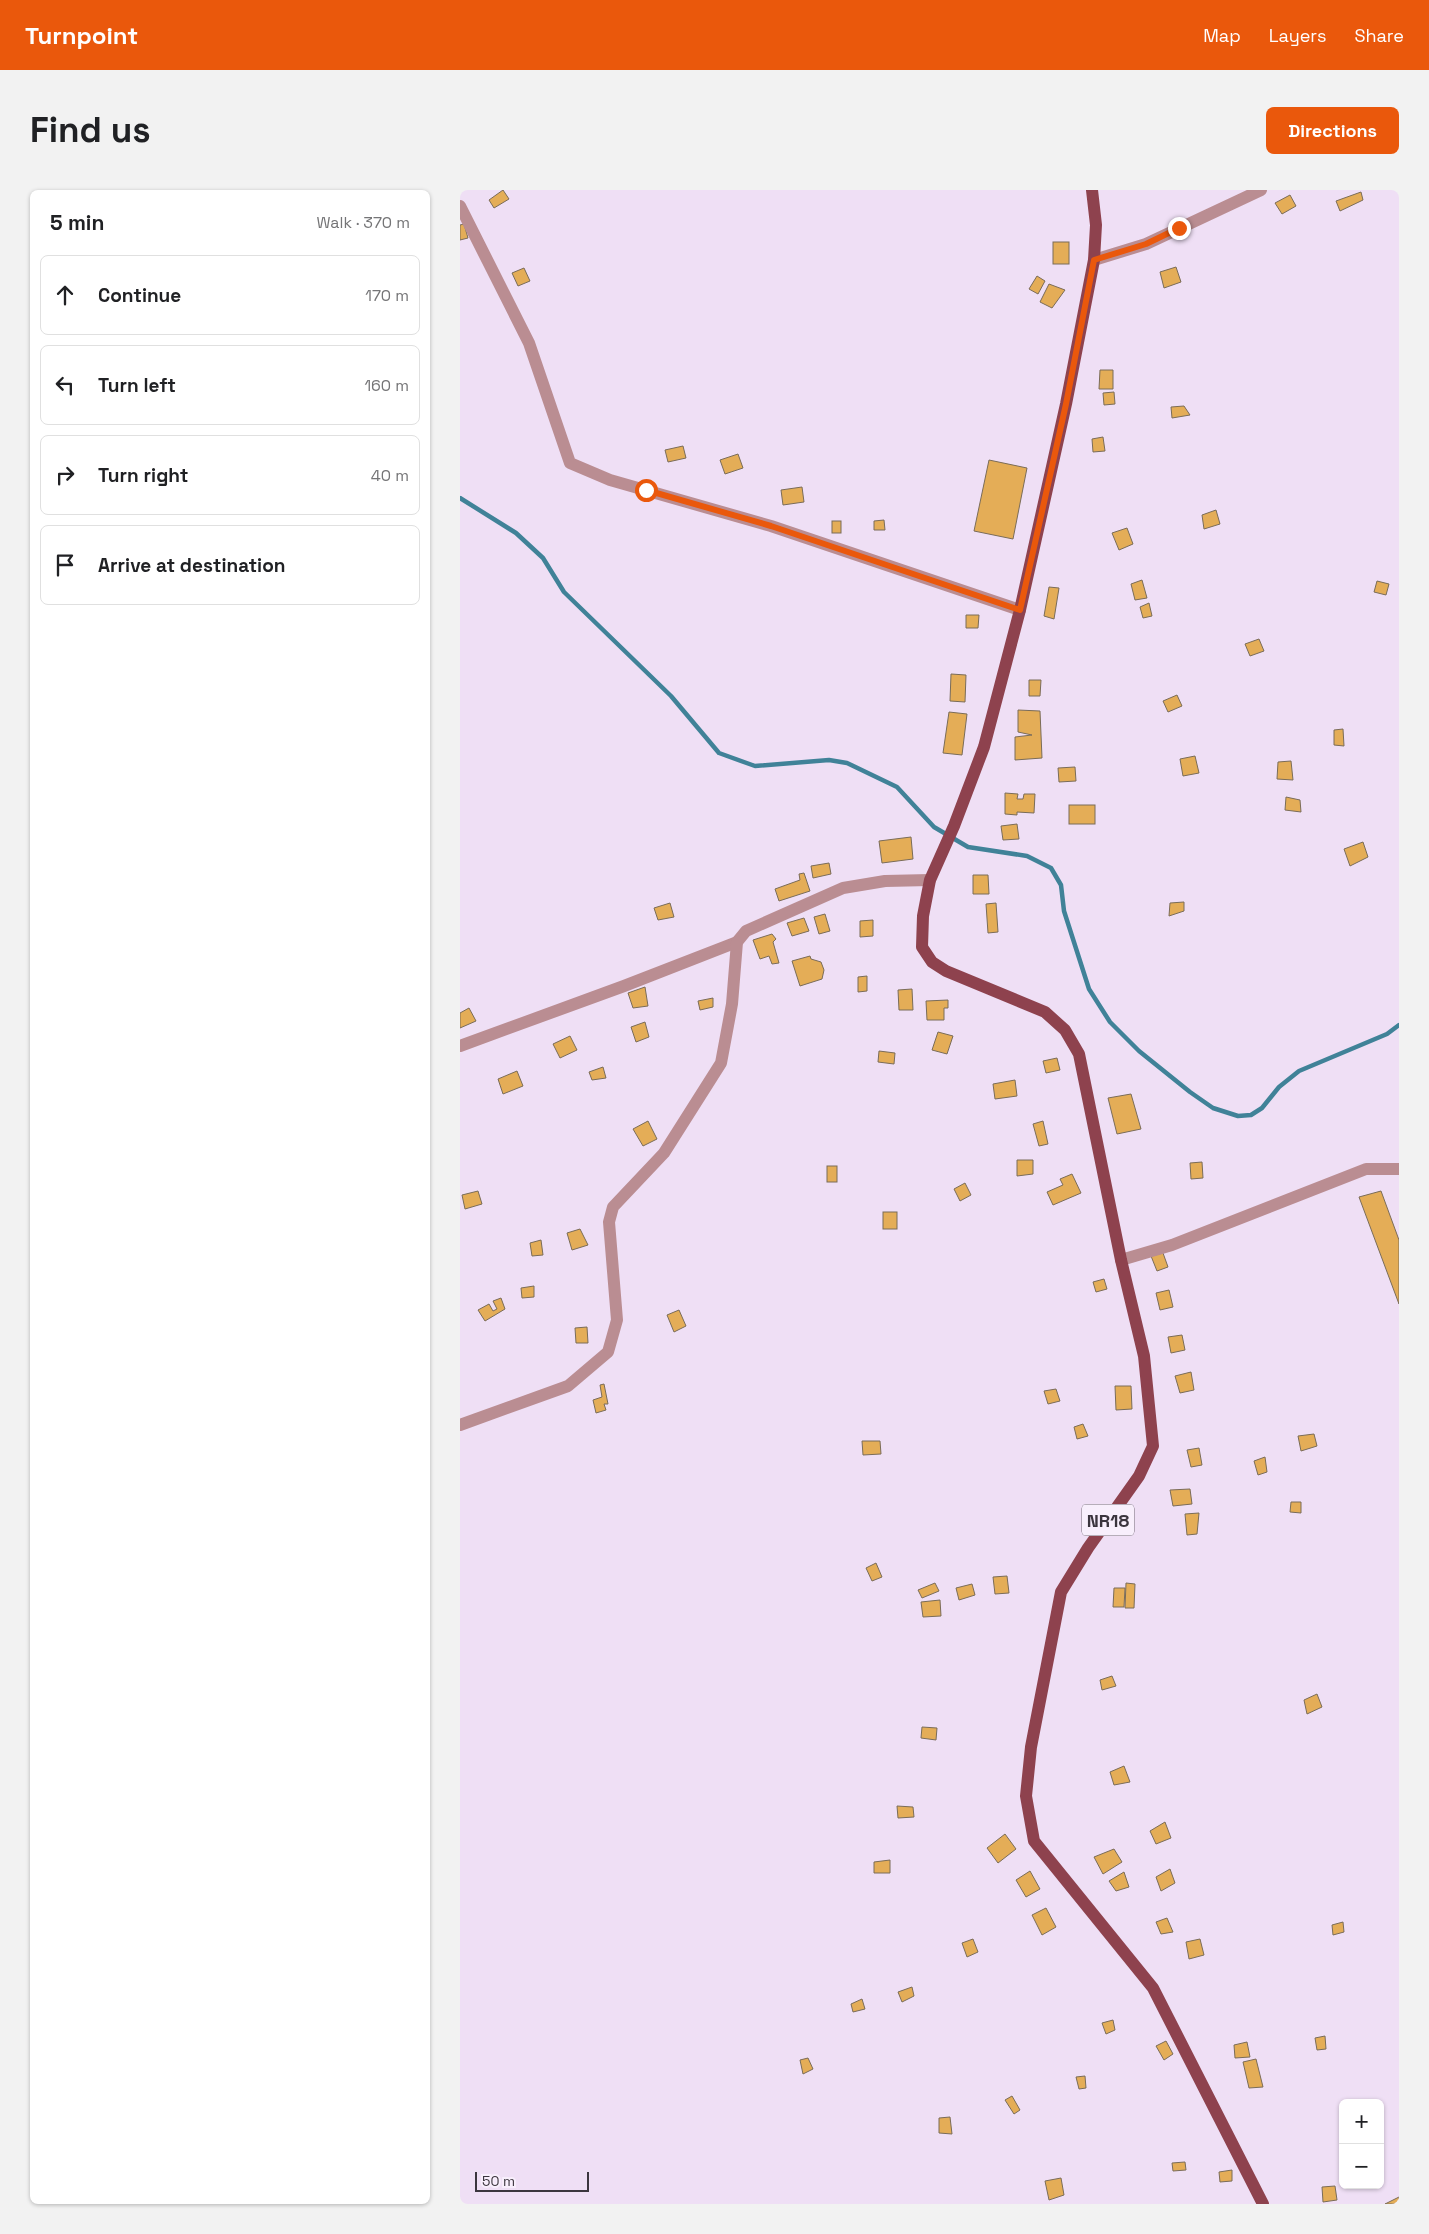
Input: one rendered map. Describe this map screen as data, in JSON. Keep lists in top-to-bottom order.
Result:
{
  "streets": {
    "main road": ["NR18"]
  },
  "scale_bar": "50 m",
  "page": {
    "header": "Turnpoint",
    "nav": ["Map", "Layers", "Share"],
    "buttons": "Directions",
    "title": "Find us",
    "heading": ["5 min", "Walk · 370 m"],
    "list": [
      ["Continue", "170 m"],
      ["Turn left", "160 m"],
      ["Turn right", "40 m"],
      "Arrive at destination"
    ],
    "map_buttons": ["+", "−"],
    "scale": "50 m"
  }
}
